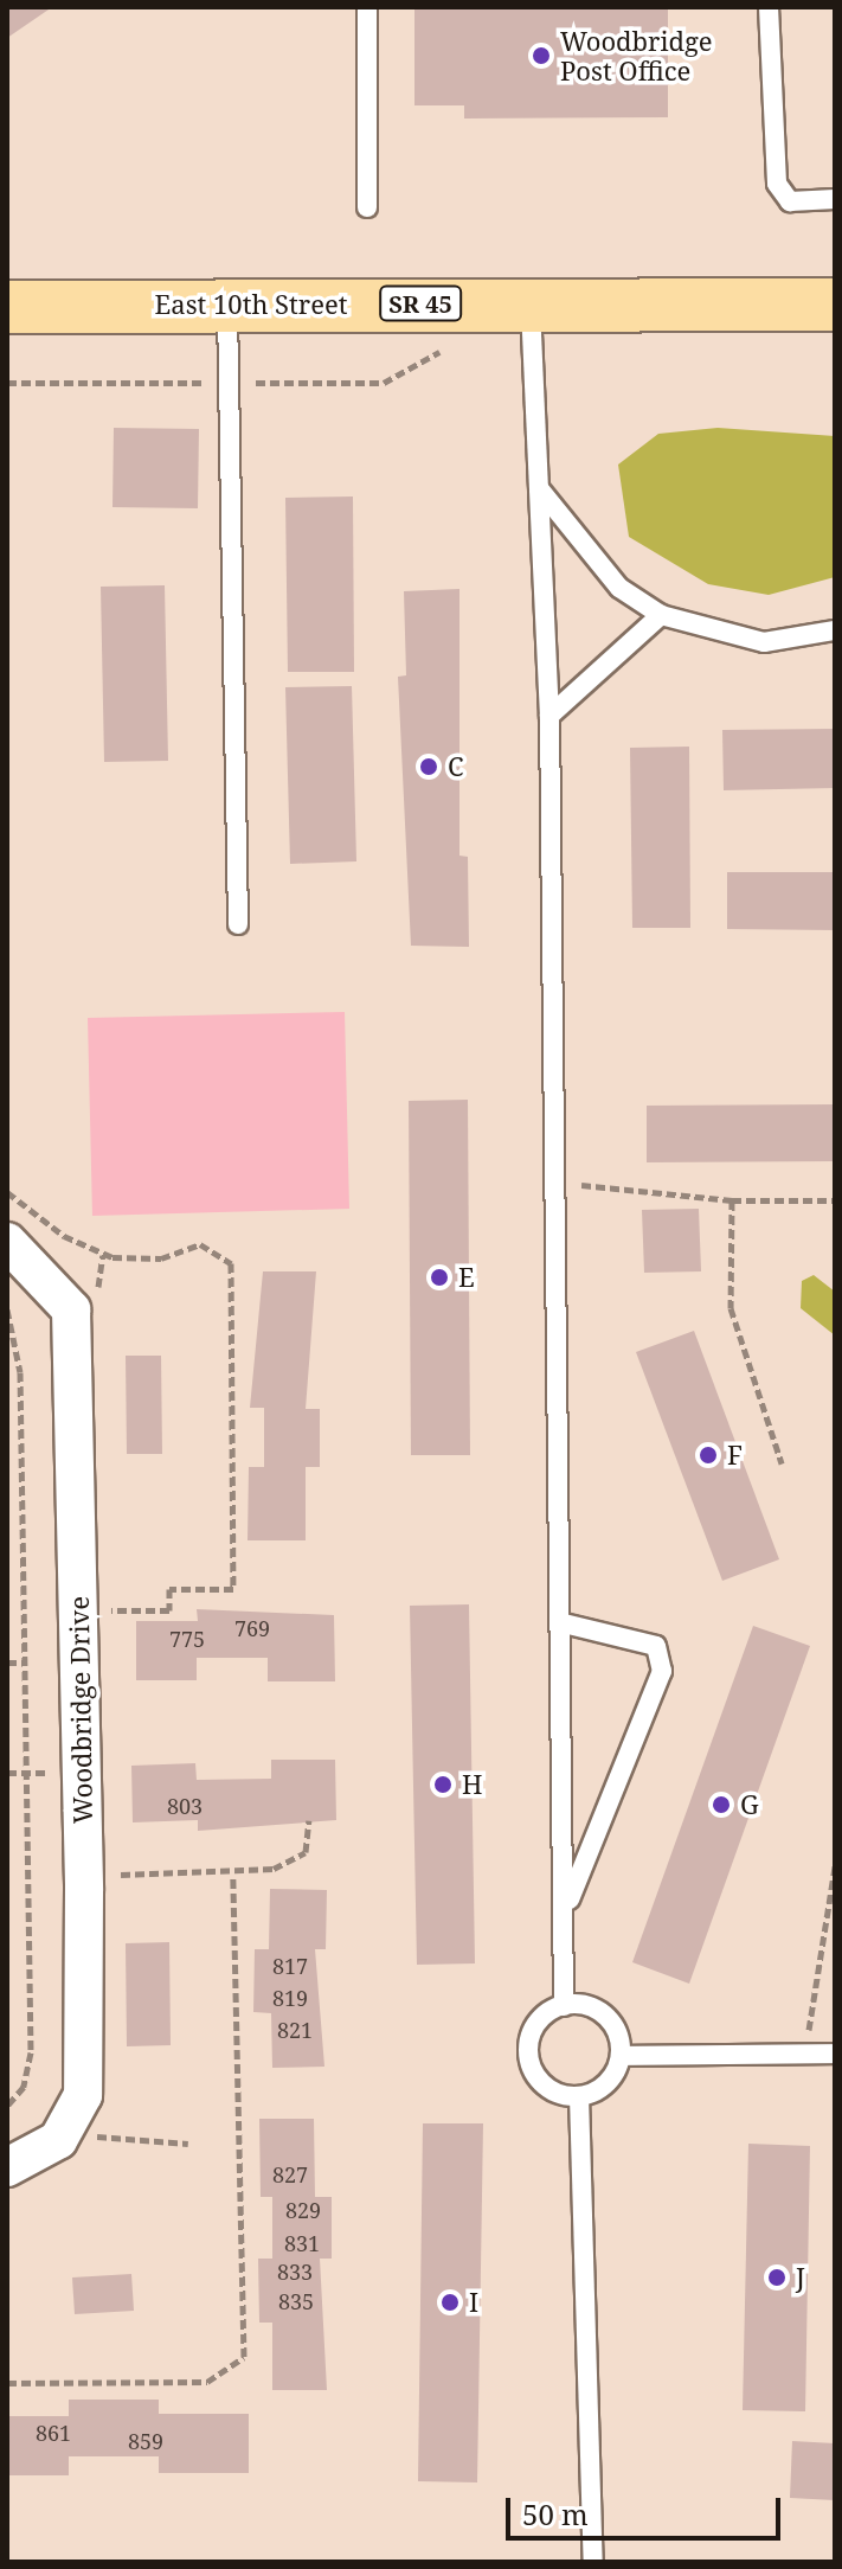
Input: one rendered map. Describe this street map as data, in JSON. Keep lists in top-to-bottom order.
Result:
{
  "streets": {
    "main road": ["SR 45", "East 10th Street"],
    "street": ["Woodbridge Drive"]
  },
  "places": [
    "Woodbridge Post Office",
    "C",
    "E",
    "F",
    "H",
    "G",
    "J",
    "I"
  ],
  "house_numbers": [
    "769",
    "775",
    "803",
    "817",
    "819",
    "821",
    "827",
    "829",
    "831",
    "833",
    "835",
    "861",
    "859"
  ],
  "scale_bar": "50 m"
}
